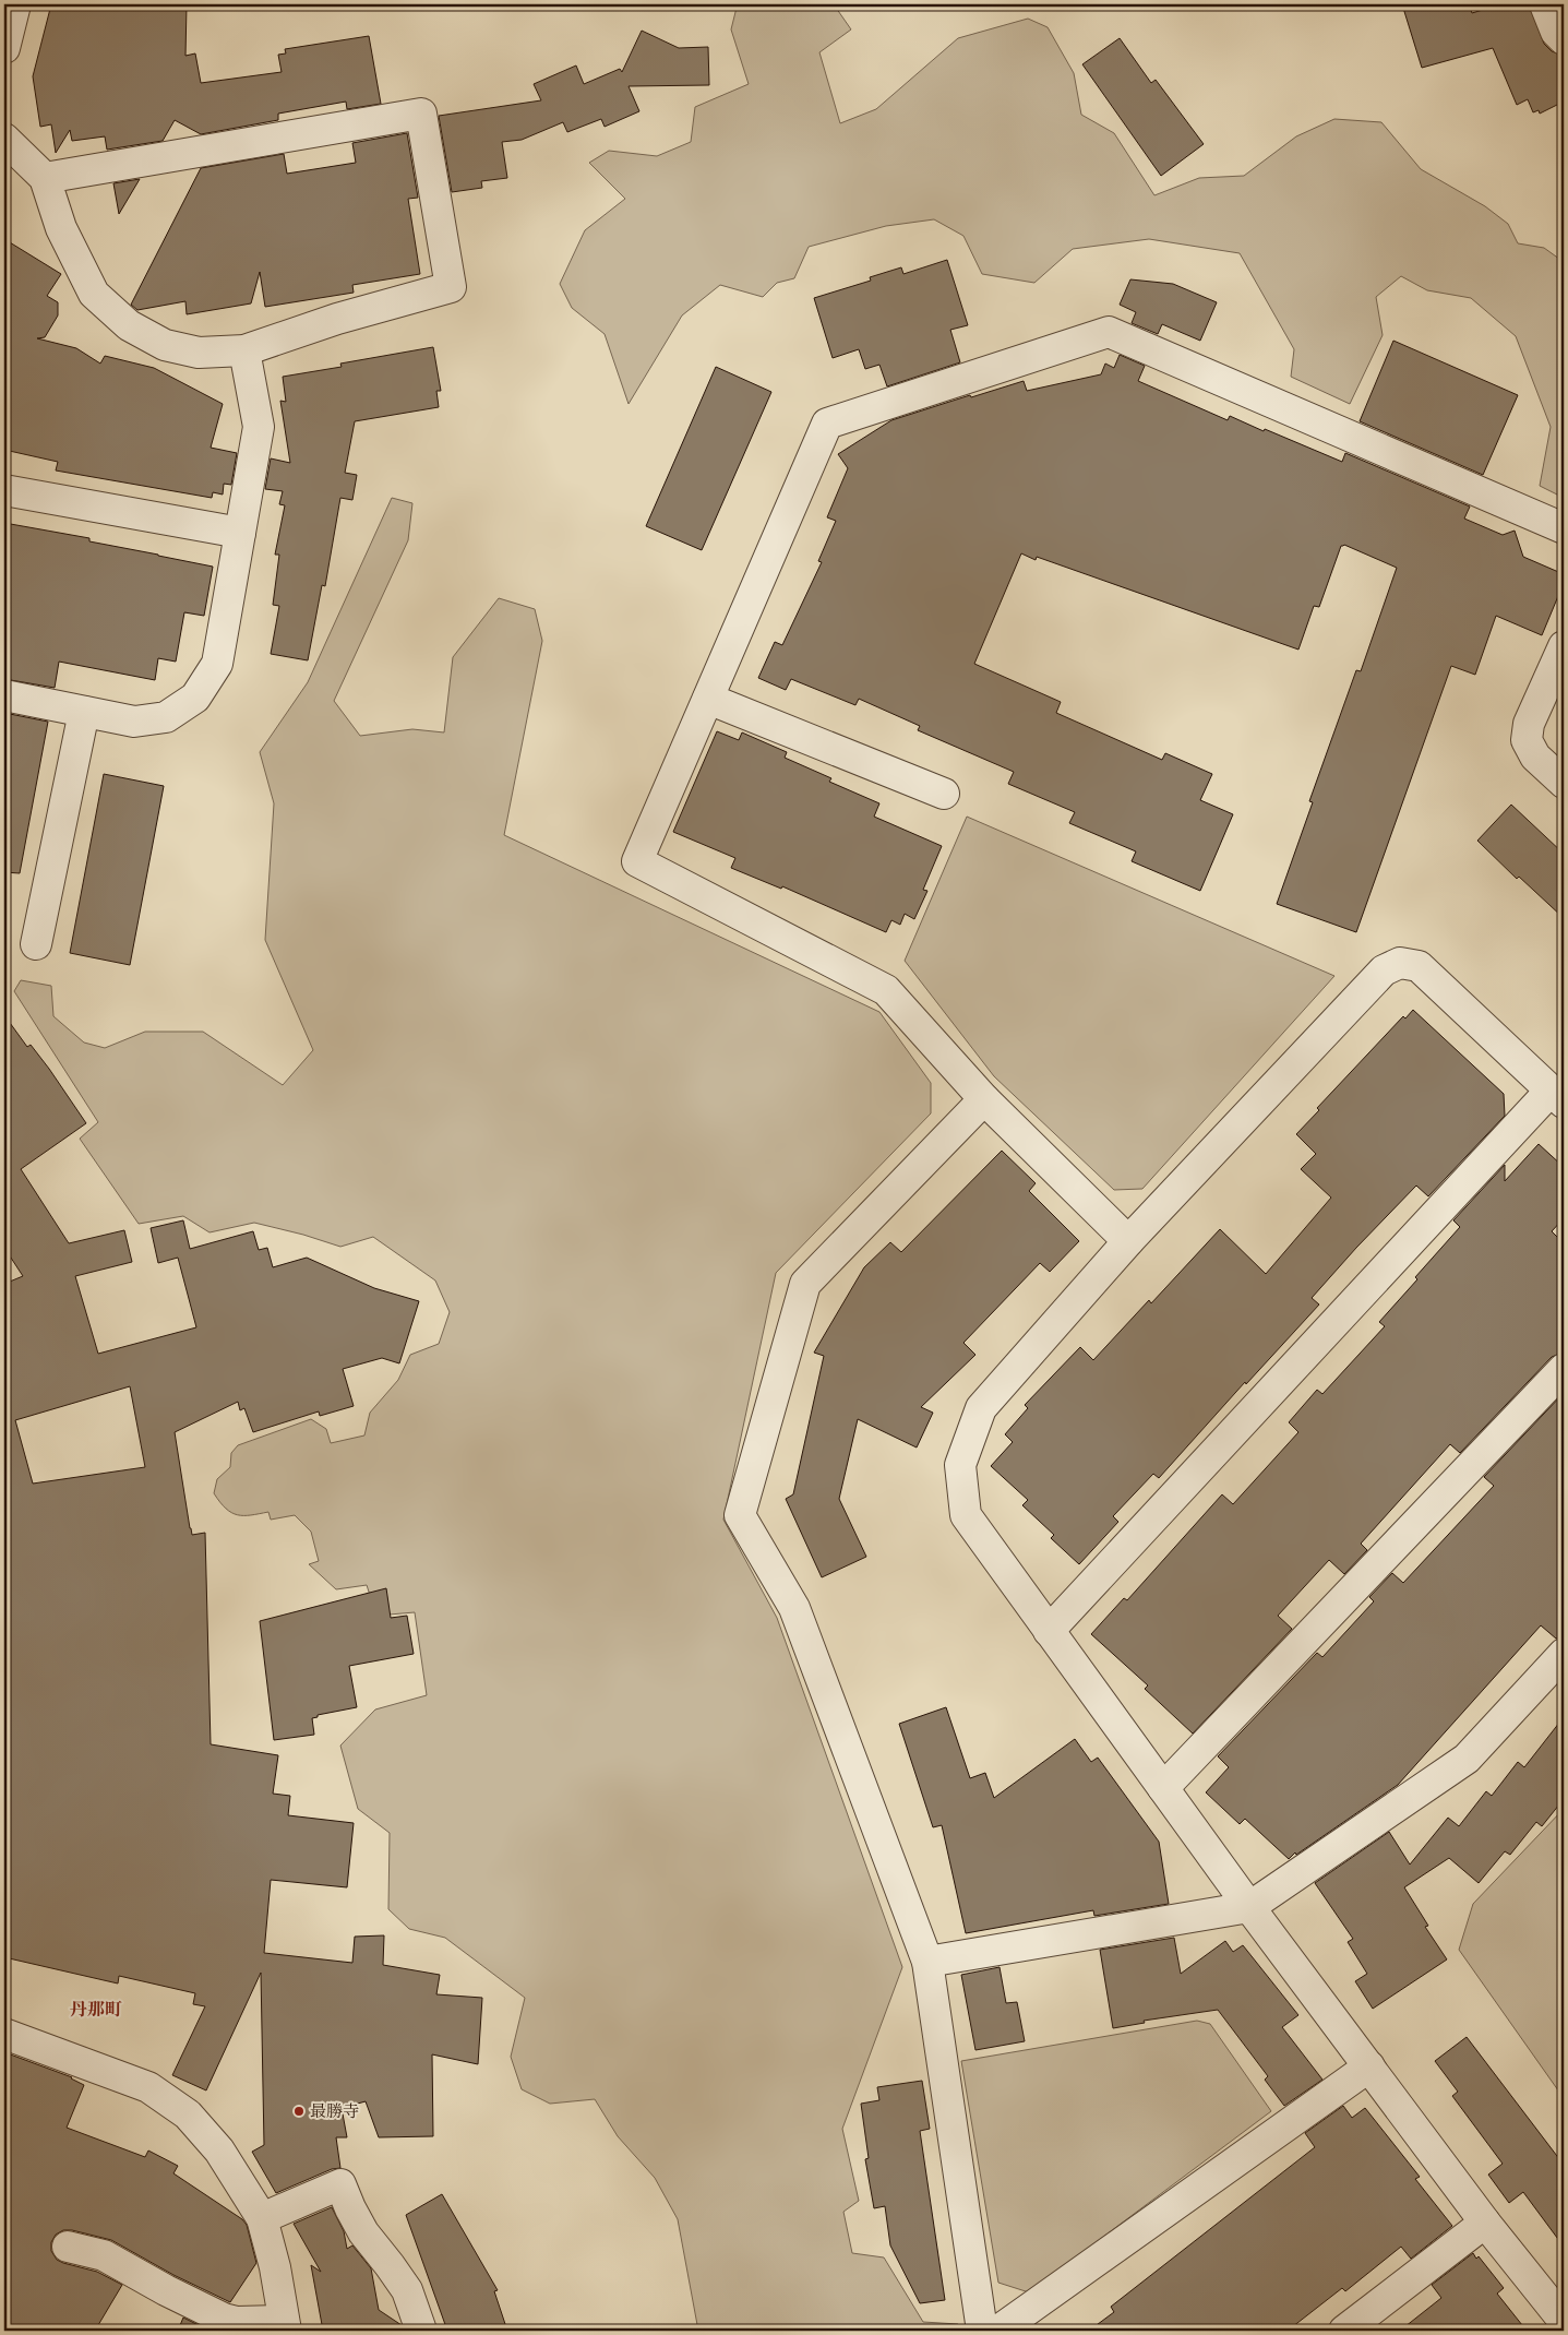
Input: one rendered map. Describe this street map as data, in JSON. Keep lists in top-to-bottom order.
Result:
{
  "districts": ["丹那町"],
  "places": ["最勝寺"]
}
